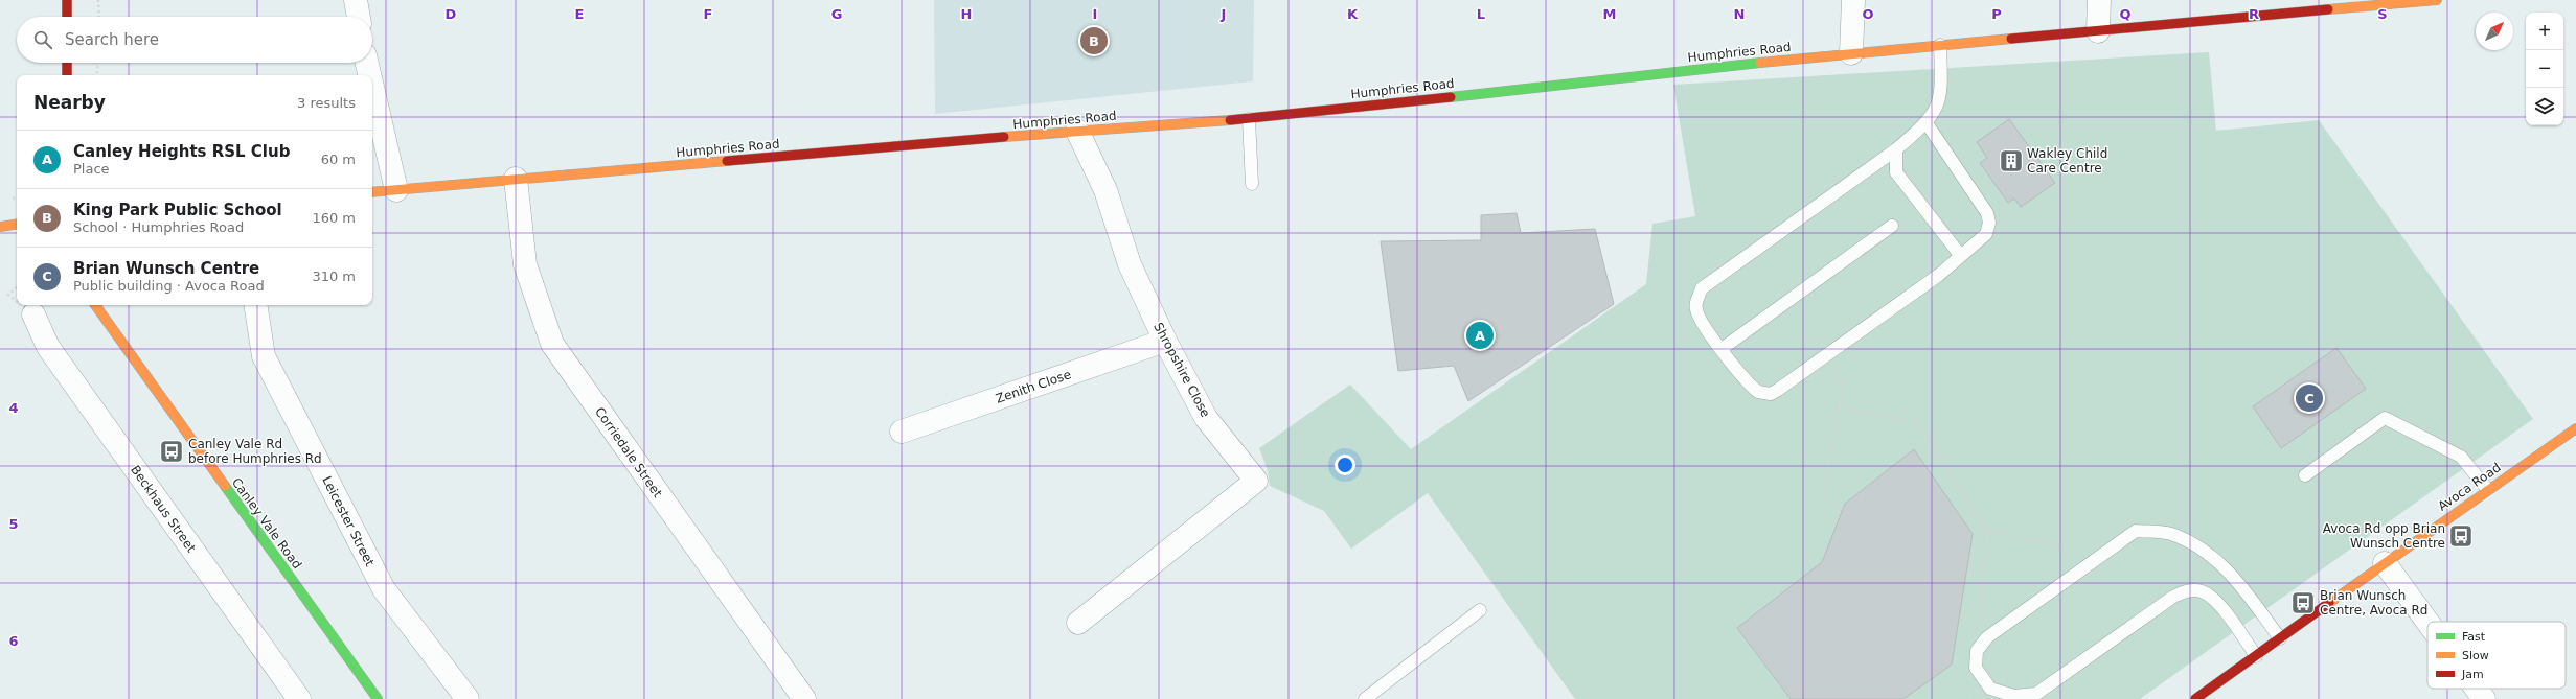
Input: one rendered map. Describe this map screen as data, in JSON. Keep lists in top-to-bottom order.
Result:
{
  "streets": {
    "street": [
      "Humphries Road",
      "Shropshire Close",
      "Zenith Close",
      "Corriedale Street",
      "Avoca Road",
      "Beckhaus Street",
      "Leicester Street",
      "Canley Vale Road"
    ]
  },
  "crossings": [
    ["Humphries Road", "Shropshire Close"],
    ["Humphries Road", "Corriedale Street"],
    ["Shropshire Close", "Zenith Close"]
  ],
  "places": {
    "building": ["Wakley Child Care Centre"],
    "bus stop": ["Canley Vale Rd before Humphries Rd", "Avoca Rd opp Brian Wunsch Centre", "Brian Wunsch Centre, Avoca Rd"]
  },
  "legend": ["Fast", "Slow", "Jam"],
  "north": "top right",
  "page": {
    "map_buttons": ["+", "−"],
    "search": "Search here",
    "pins": ["B", "A", "C"],
    "heading": ["Nearby", "3 results"],
    "list": [
      {
        "mark": "A",
        "name": "Canley Heights RSL Club",
        "note": "Place",
        "value": "60 m"
      },
      {
        "mark": "B",
        "name": "King Park Public School",
        "note": "School · Humphries Road",
        "value": "160 m"
      },
      {
        "mark": "C",
        "name": "Brian Wunsch Centre",
        "note": "Public building · Avoca Road",
        "value": "310 m"
      }
    ]
  },
  "grid": {
    "columns": [
      "D",
      "E",
      "F",
      "G",
      "H",
      "I",
      "J",
      "K",
      "L",
      "M",
      "N",
      "O",
      "P",
      "Q",
      "R",
      "S"
    ],
    "rows": ["4", "5", "6"]
  }
}
